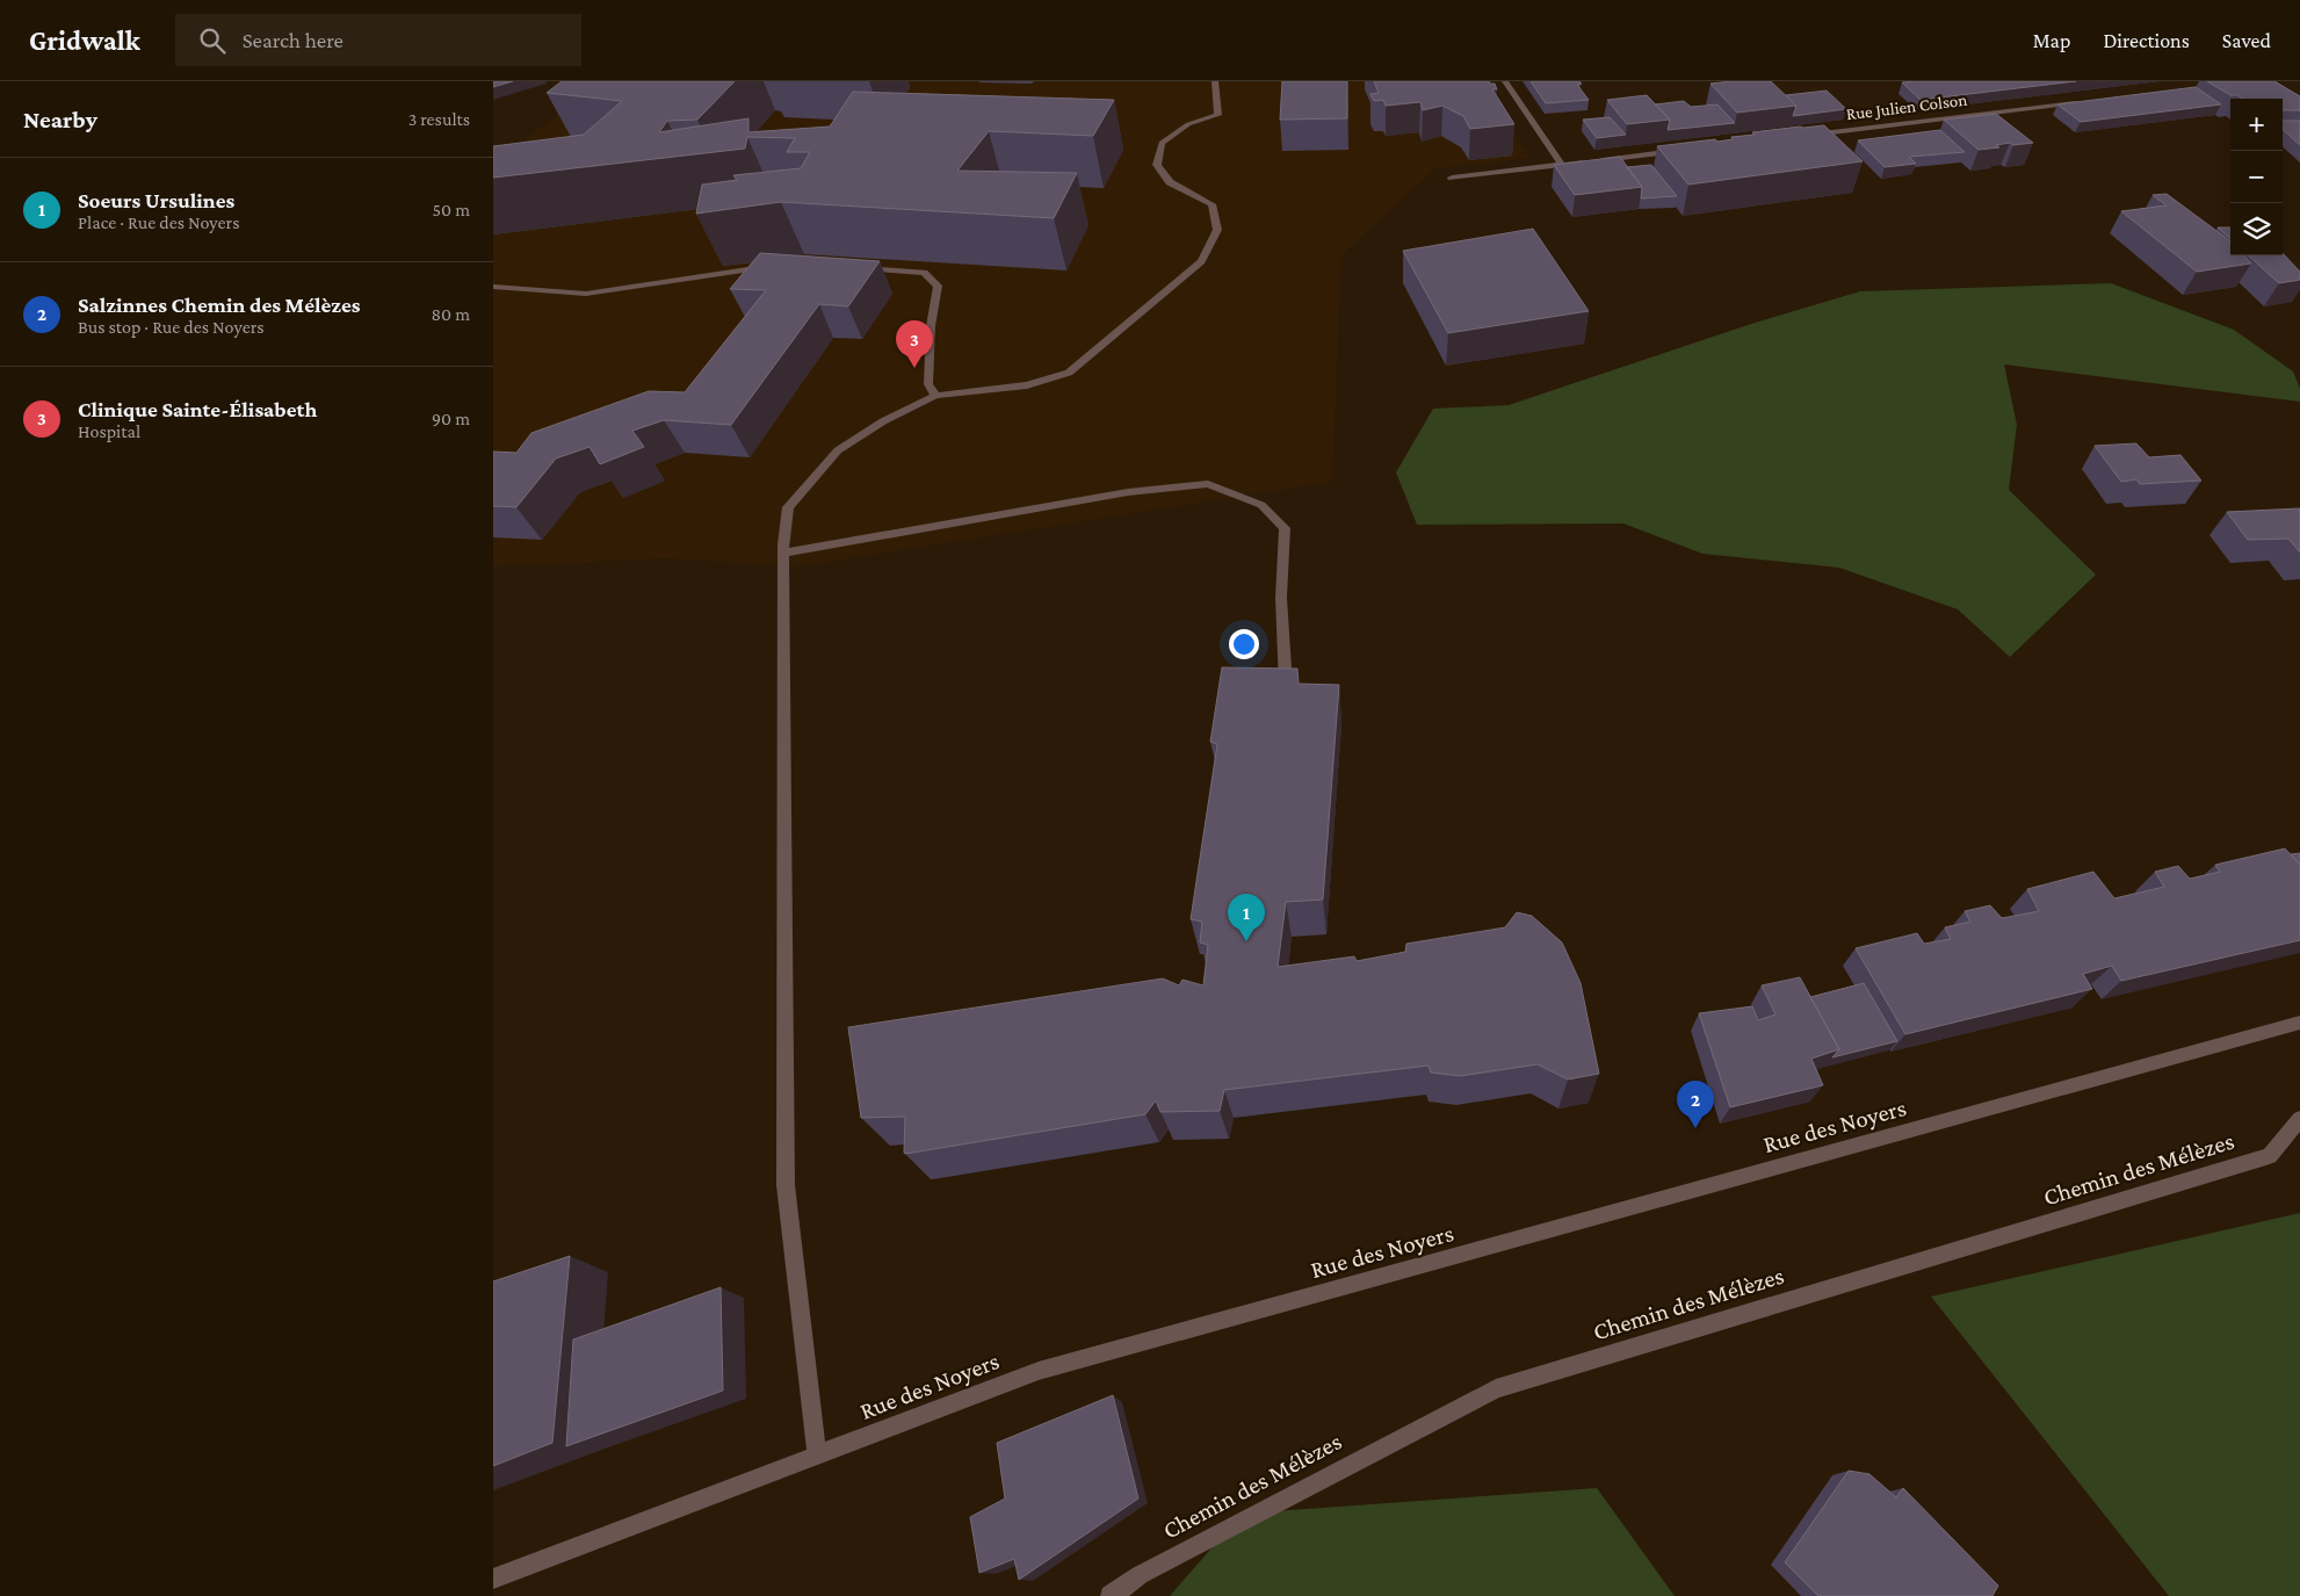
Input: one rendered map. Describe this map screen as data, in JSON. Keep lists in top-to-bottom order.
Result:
{
  "streets": {
    "street": ["Rue Julien Colson", "Rue des Noyers", "Chemin des Mélèzes"]
  },
  "page": {
    "header": "Gridwalk",
    "search": "Search here",
    "nav": ["Map", "Directions", "Saved"],
    "heading": ["Nearby", "3 results"],
    "map_buttons": ["+", "−"],
    "list": [
      {
        "mark": "1",
        "name": "Soeurs Ursulines",
        "note": "Place · Rue des Noyers",
        "value": "50 m"
      },
      {
        "mark": "2",
        "name": "Salzinnes Chemin des Mélèzes",
        "note": "Bus stop · Rue des Noyers",
        "value": "80 m"
      },
      {
        "mark": "3",
        "name": "Clinique Sainte-Élisabeth",
        "note": "Hospital",
        "value": "90 m"
      }
    ],
    "pins": ["3", "1", "2"]
  }
}
